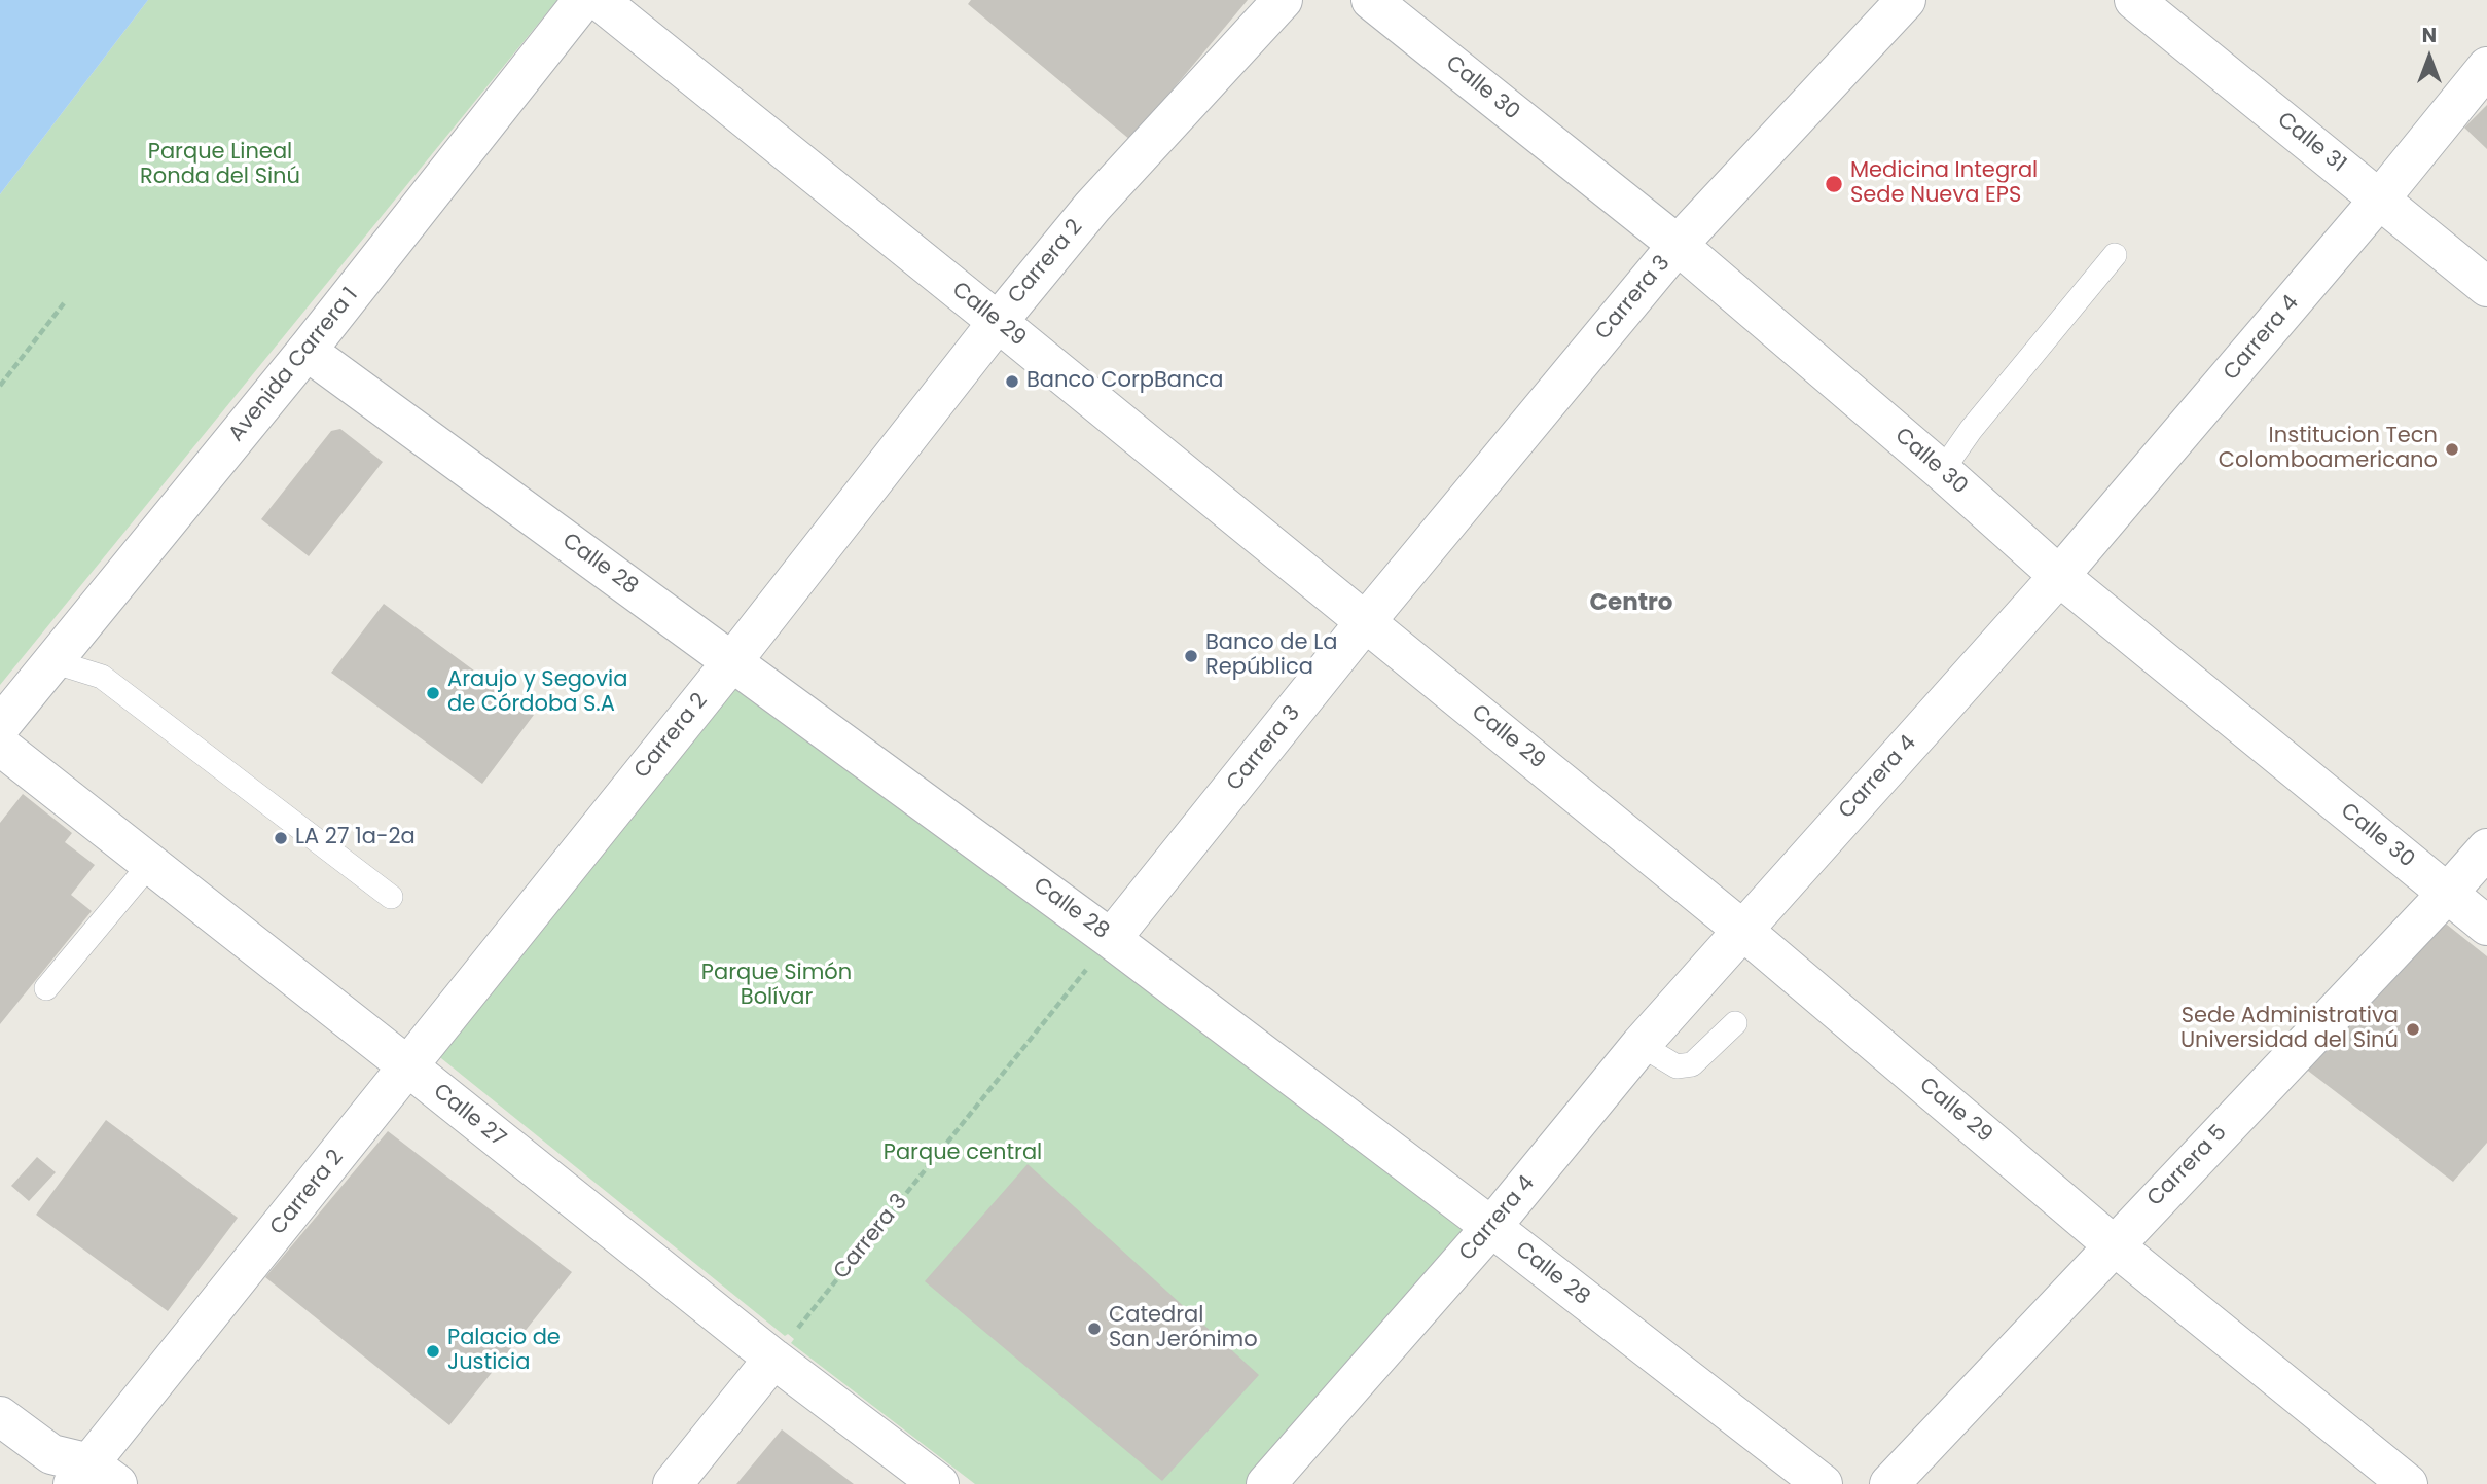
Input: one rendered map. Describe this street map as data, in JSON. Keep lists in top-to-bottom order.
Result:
{
  "streets": {
    "street": [
      "Calle 30",
      "Calle 31",
      "Carrera 2",
      "Carrera 3",
      "Calle 29",
      "Carrera 4",
      "Avenida Carrera 1",
      "Calle 28",
      "Calle 27",
      "Carrera 5"
    ]
  },
  "crossings": [
    ["Calle 30", "Carrera 3"],
    ["Calle 30", "Carrera 4"],
    ["Calle 30", "Carrera 5"],
    ["Calle 31", "Carrera 4"],
    ["Carrera 2", "Calle 29"],
    ["Carrera 2", "Calle 28"],
    ["Carrera 2", "Calle 27"],
    ["Carrera 3", "Calle 29"],
    ["Carrera 3", "Calle 28"],
    ["Carrera 3", "Calle 27"],
    ["Calle 29", "Carrera 4"],
    ["Calle 29", "Carrera 5"],
    ["Carrera 4", "Calle 28"],
    ["Avenida Carrera 1", "Calle 28"]
  ],
  "districts": ["Centro"],
  "parks": ["Parque Lineal Ronda del Sinú", "Parque Simón Bolívar", "Parque central"],
  "places": [
    "Medicina Integral Sede Nueva EPS",
    "Banco CorpBanca",
    "Institucion Tecn Colomboamericano",
    "Banco de La República",
    "Araujo y Segovia de Córdoba S.A",
    "LA 27 1a-2a",
    "Sede Administrativa Universidad del Sinú",
    "Catedral San Jerónimo",
    "Palacio de Justicia"
  ],
  "north": "top"
}
